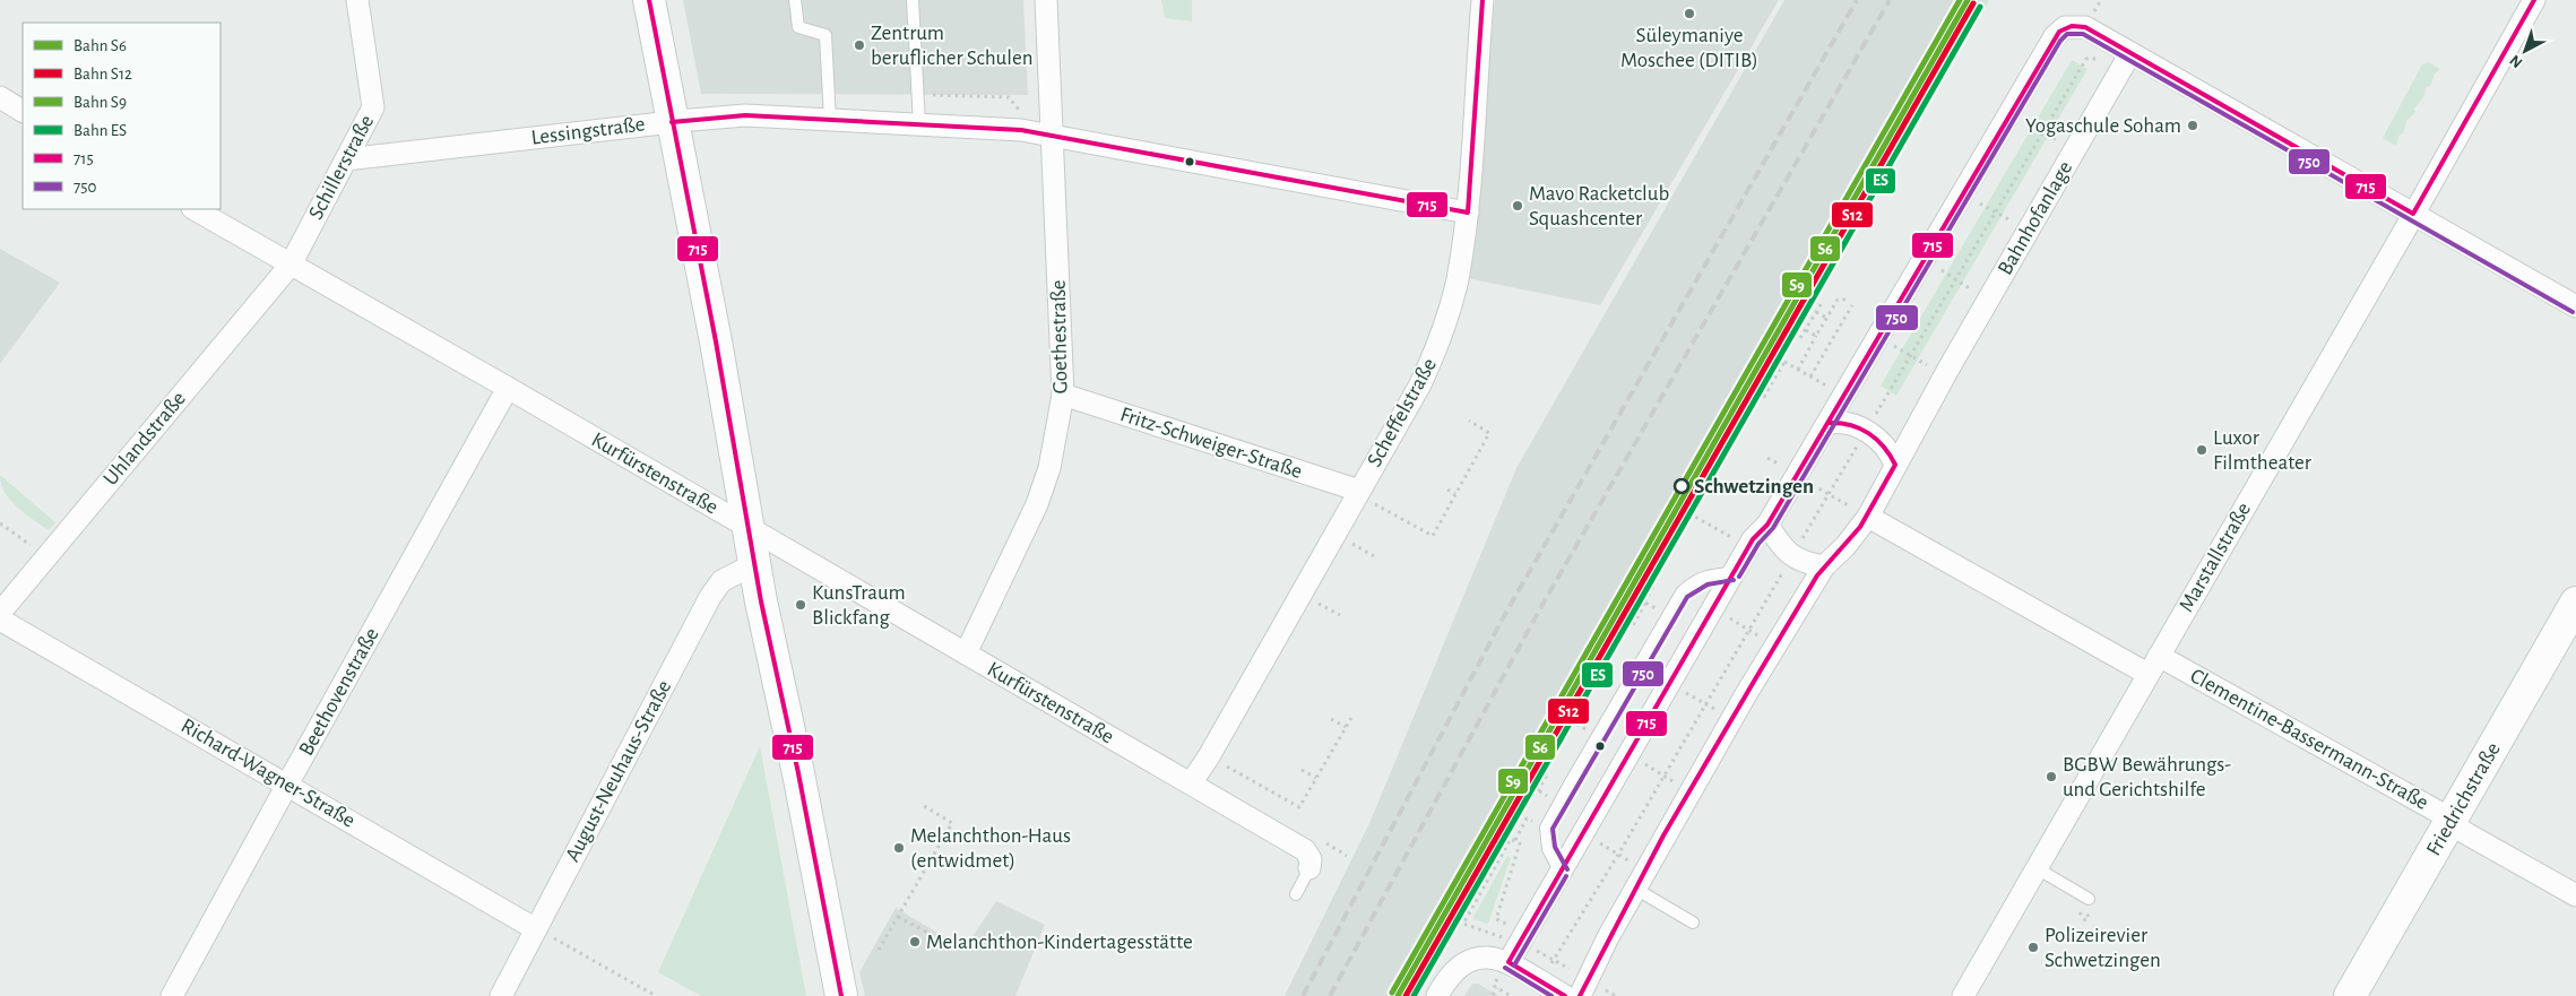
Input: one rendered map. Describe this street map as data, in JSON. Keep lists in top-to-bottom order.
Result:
{
  "streets": {
    "street": [
      "Lessingstraße",
      "Schillerstraße",
      "Bahnhofanlage",
      "Goethestraße",
      "Scheffelstraße",
      "Uhlandstraße",
      "Fritz-Schweiger-Straße",
      "Kurfürstenstraße",
      "Marstallstraße",
      "Beethovenstraße",
      "Clementine-Bassermann-Straße",
      "August-Neuhaus-Straße",
      "Richard-Wagner-Straße",
      "Friedrichstraße"
    ]
  },
  "crossings": [
    ["Lessingstraße", "Schillerstraße"],
    ["Lessingstraße", "Goethestraße"],
    ["Lessingstraße", "Scheffelstraße"],
    ["Schillerstraße", "Uhlandstraße"],
    ["Schillerstraße", "Kurfürstenstraße"],
    ["Bahnhofanlage", "Clementine-Bassermann-Straße"],
    ["Goethestraße", "Fritz-Schweiger-Straße"],
    ["Goethestraße", "Kurfürstenstraße"],
    ["Scheffelstraße", "Fritz-Schweiger-Straße"],
    ["Scheffelstraße", "Kurfürstenstraße"],
    ["Uhlandstraße", "Kurfürstenstraße"],
    ["Kurfürstenstraße", "Beethovenstraße"],
    ["Marstallstraße", "Clementine-Bassermann-Straße"],
    ["Beethovenstraße", "Richard-Wagner-Straße"],
    ["Clementine-Bassermann-Straße", "Friedrichstraße"],
    ["August-Neuhaus-Straße", "Richard-Wagner-Straße"]
  ],
  "places": [
    "Süleymaniye Moschee (DITIB)",
    "Zentrum beruflicher Schulen",
    "Yogaschule Soham",
    "Mavo Racketclub Squashcenter",
    "Luxor Filmtheater",
    "Schwetzingen",
    "KunsTraum Blickfang",
    "BGBW Bewährungs- und Gerichtshilfe",
    "Melanchthon-Haus (entwidmet)",
    "Melanchthon-Kindertagesstätte",
    "Polizeirevier Schwetzingen"
  ],
  "lines": [
    "rail line S6",
    "rail line S9",
    "transit line 715",
    "rail line S12",
    "rail line ES",
    "transit line 750"
  ],
  "legend": [
    "Bahn S6",
    "Bahn S12",
    "Bahn S9",
    "Bahn ES",
    "715",
    "750"
  ],
  "north": "bottom left"
}
